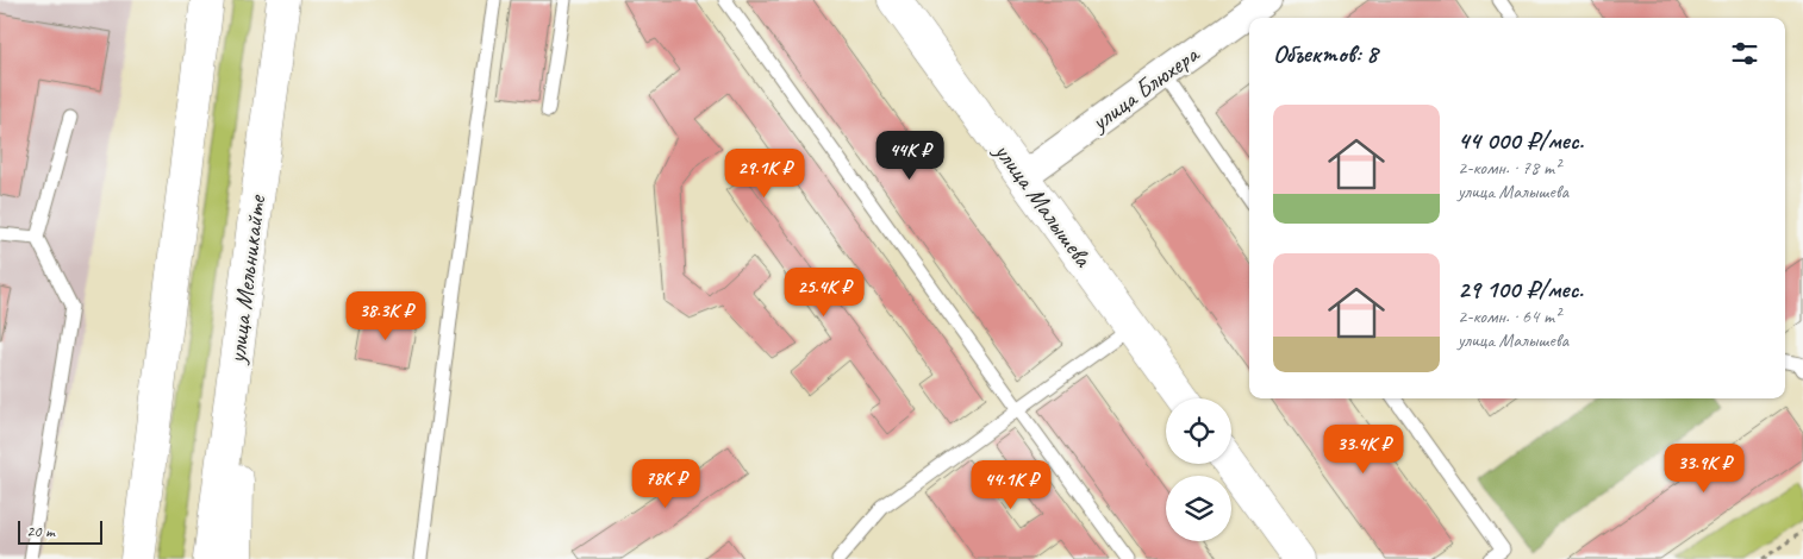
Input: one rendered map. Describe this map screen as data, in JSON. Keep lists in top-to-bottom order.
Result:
{
  "streets": {
    "main road": ["улица Малышева", "улица Мельникайте"],
    "street": ["улица Блюхера"]
  },
  "crossings": [
    ["улица Блюхера", "улица Малышева"]
  ],
  "scale_bar": "20 m",
  "page": {
    "heading": "Объектов: 8",
    "list": [
      {
        "name": "44 000 ₽/мес.",
        "note": "2-комн. · 78 m² · улица Малышева"
      },
      {
        "name": "29 100 ₽/мес.",
        "note": "2-комн. · 64 m² · улица Малышева"
      }
    ],
    "price": [
      "44K ₽",
      "29.1K ₽",
      "25.4K ₽",
      "38.3K ₽",
      "33.4K ₽",
      "33.9K ₽",
      "78K ₽",
      "44.1K ₽"
    ],
    "scale": "20 m"
  }
}
